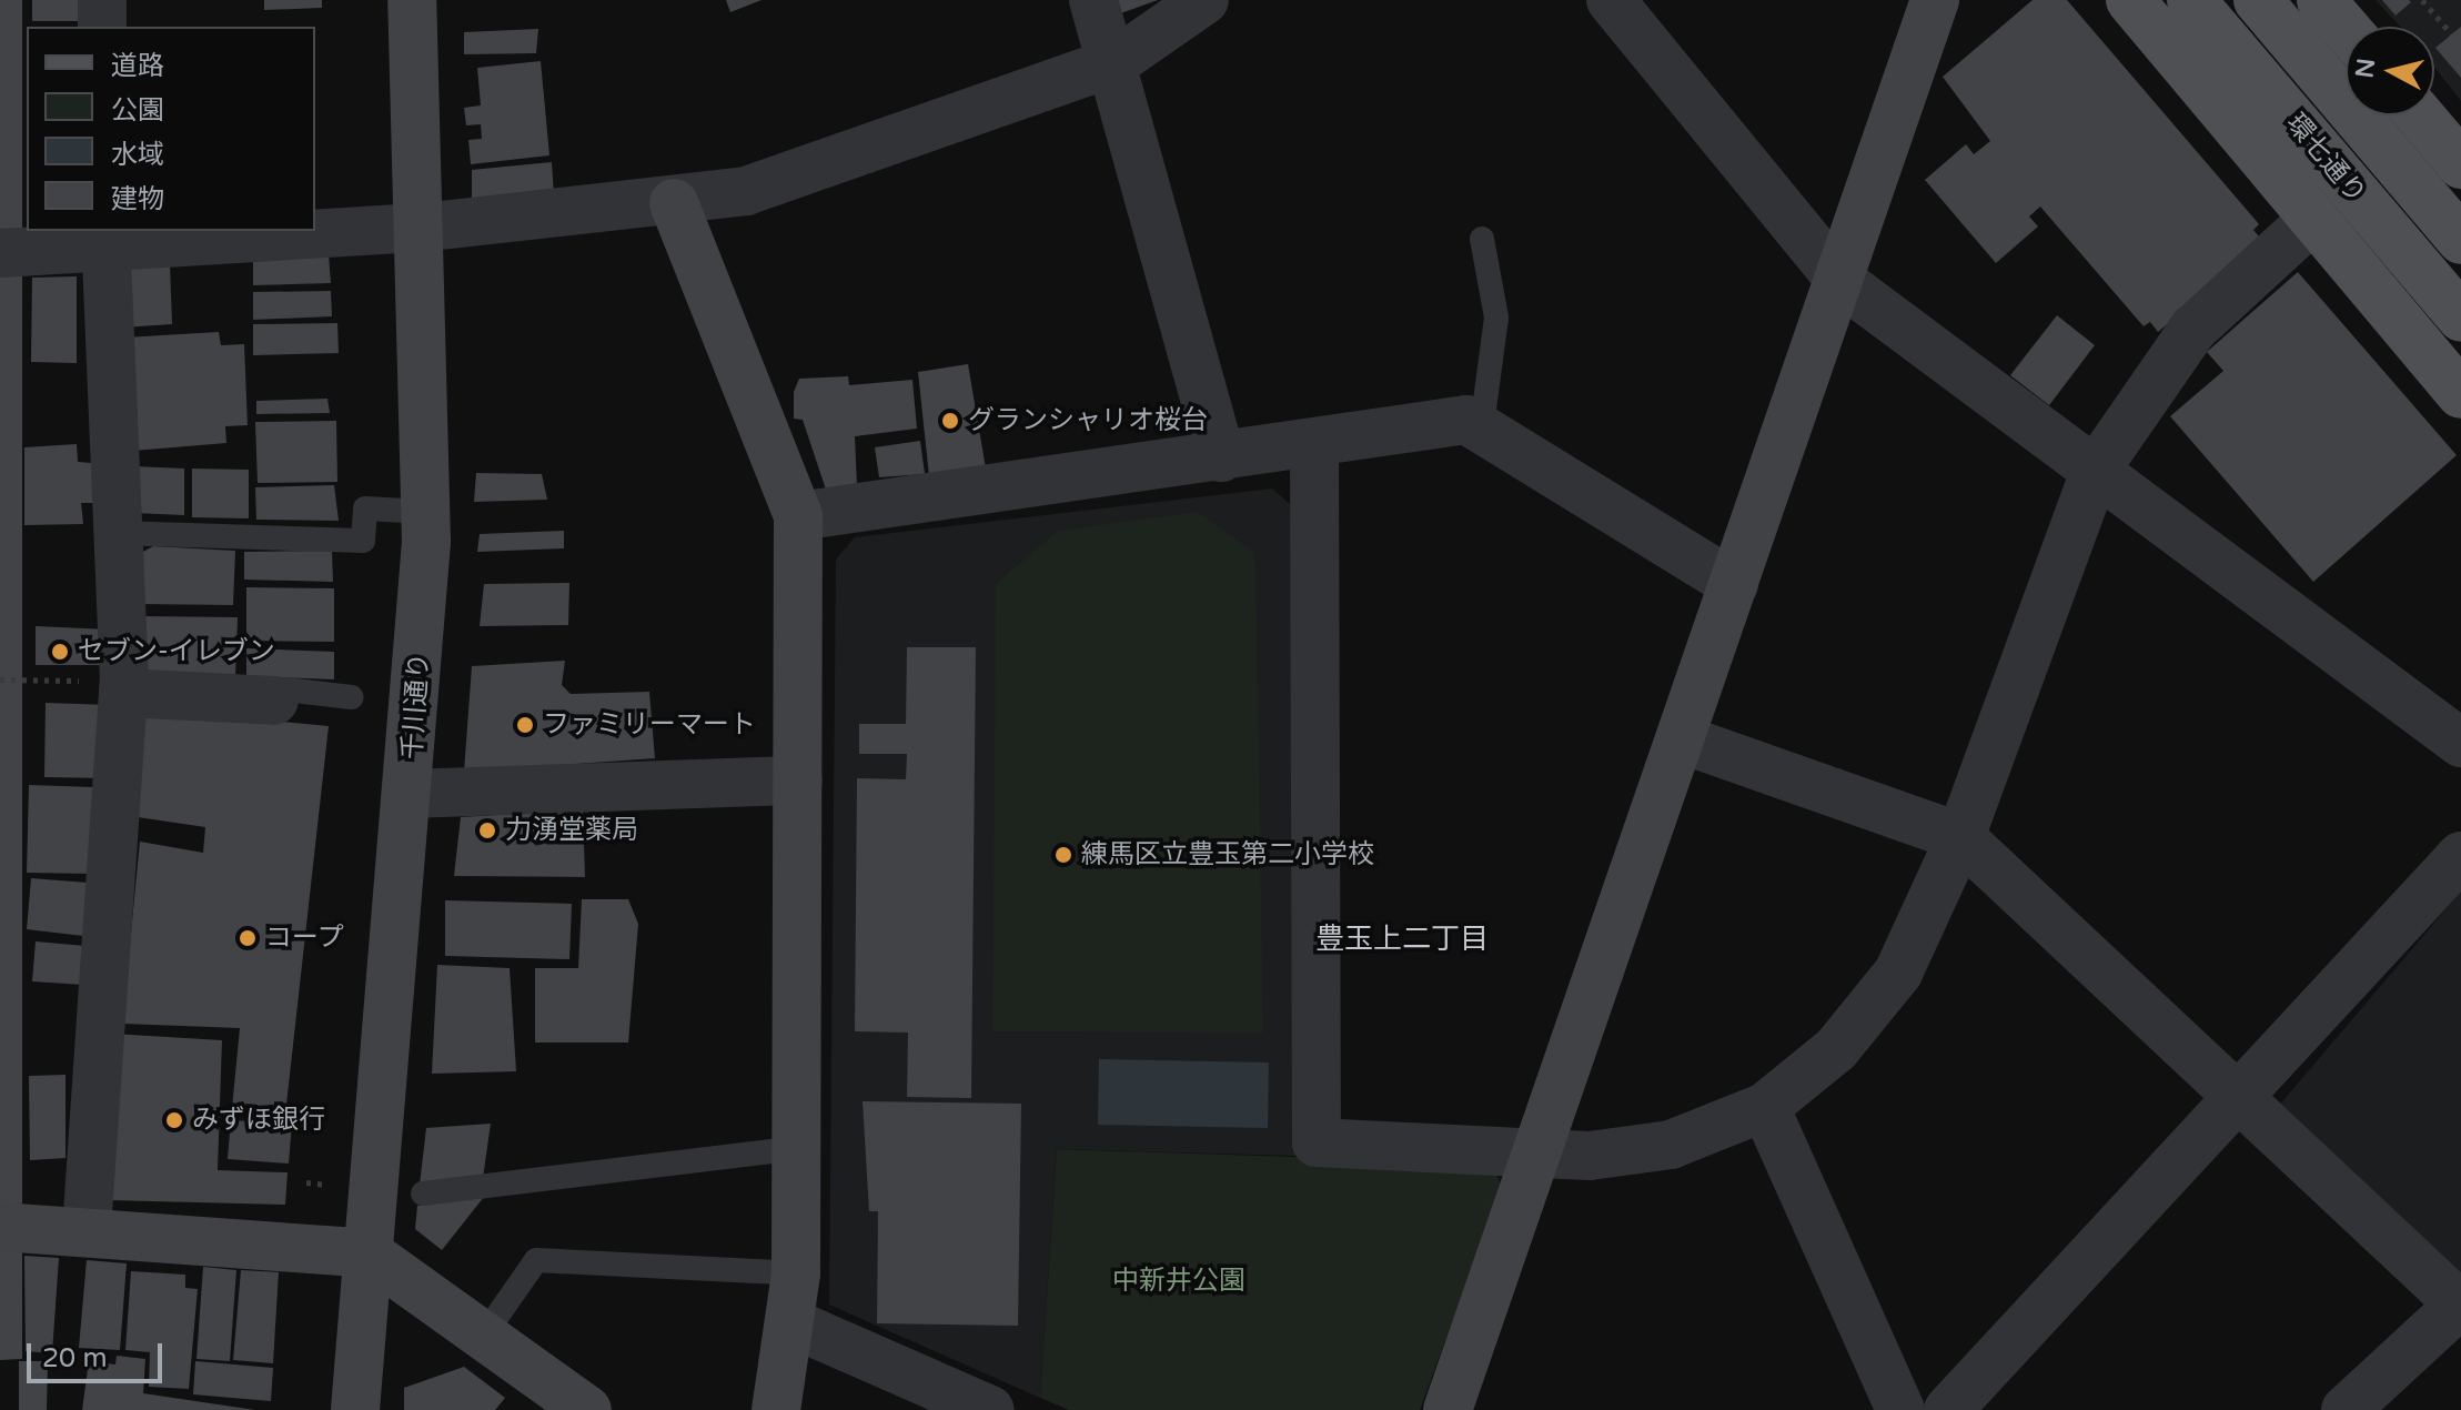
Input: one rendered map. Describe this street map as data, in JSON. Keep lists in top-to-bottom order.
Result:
{
  "streets": {
    "main road": ["環七通り"],
    "street": ["千川通り"]
  },
  "districts": ["豊玉上二丁目"],
  "parks": ["中新井公園"],
  "places": [
    "グランシャリオ桜台",
    "セブン-イレブン",
    "ファミリーマート",
    "力湧堂薬局",
    "練馬区立豊玉第二小学校",
    "コープ",
    "みずほ銀行"
  ],
  "legend": [
    "道路",
    "公園",
    "水域",
    "建物"
  ],
  "scale_bar": "20 m",
  "north": "left"
}
